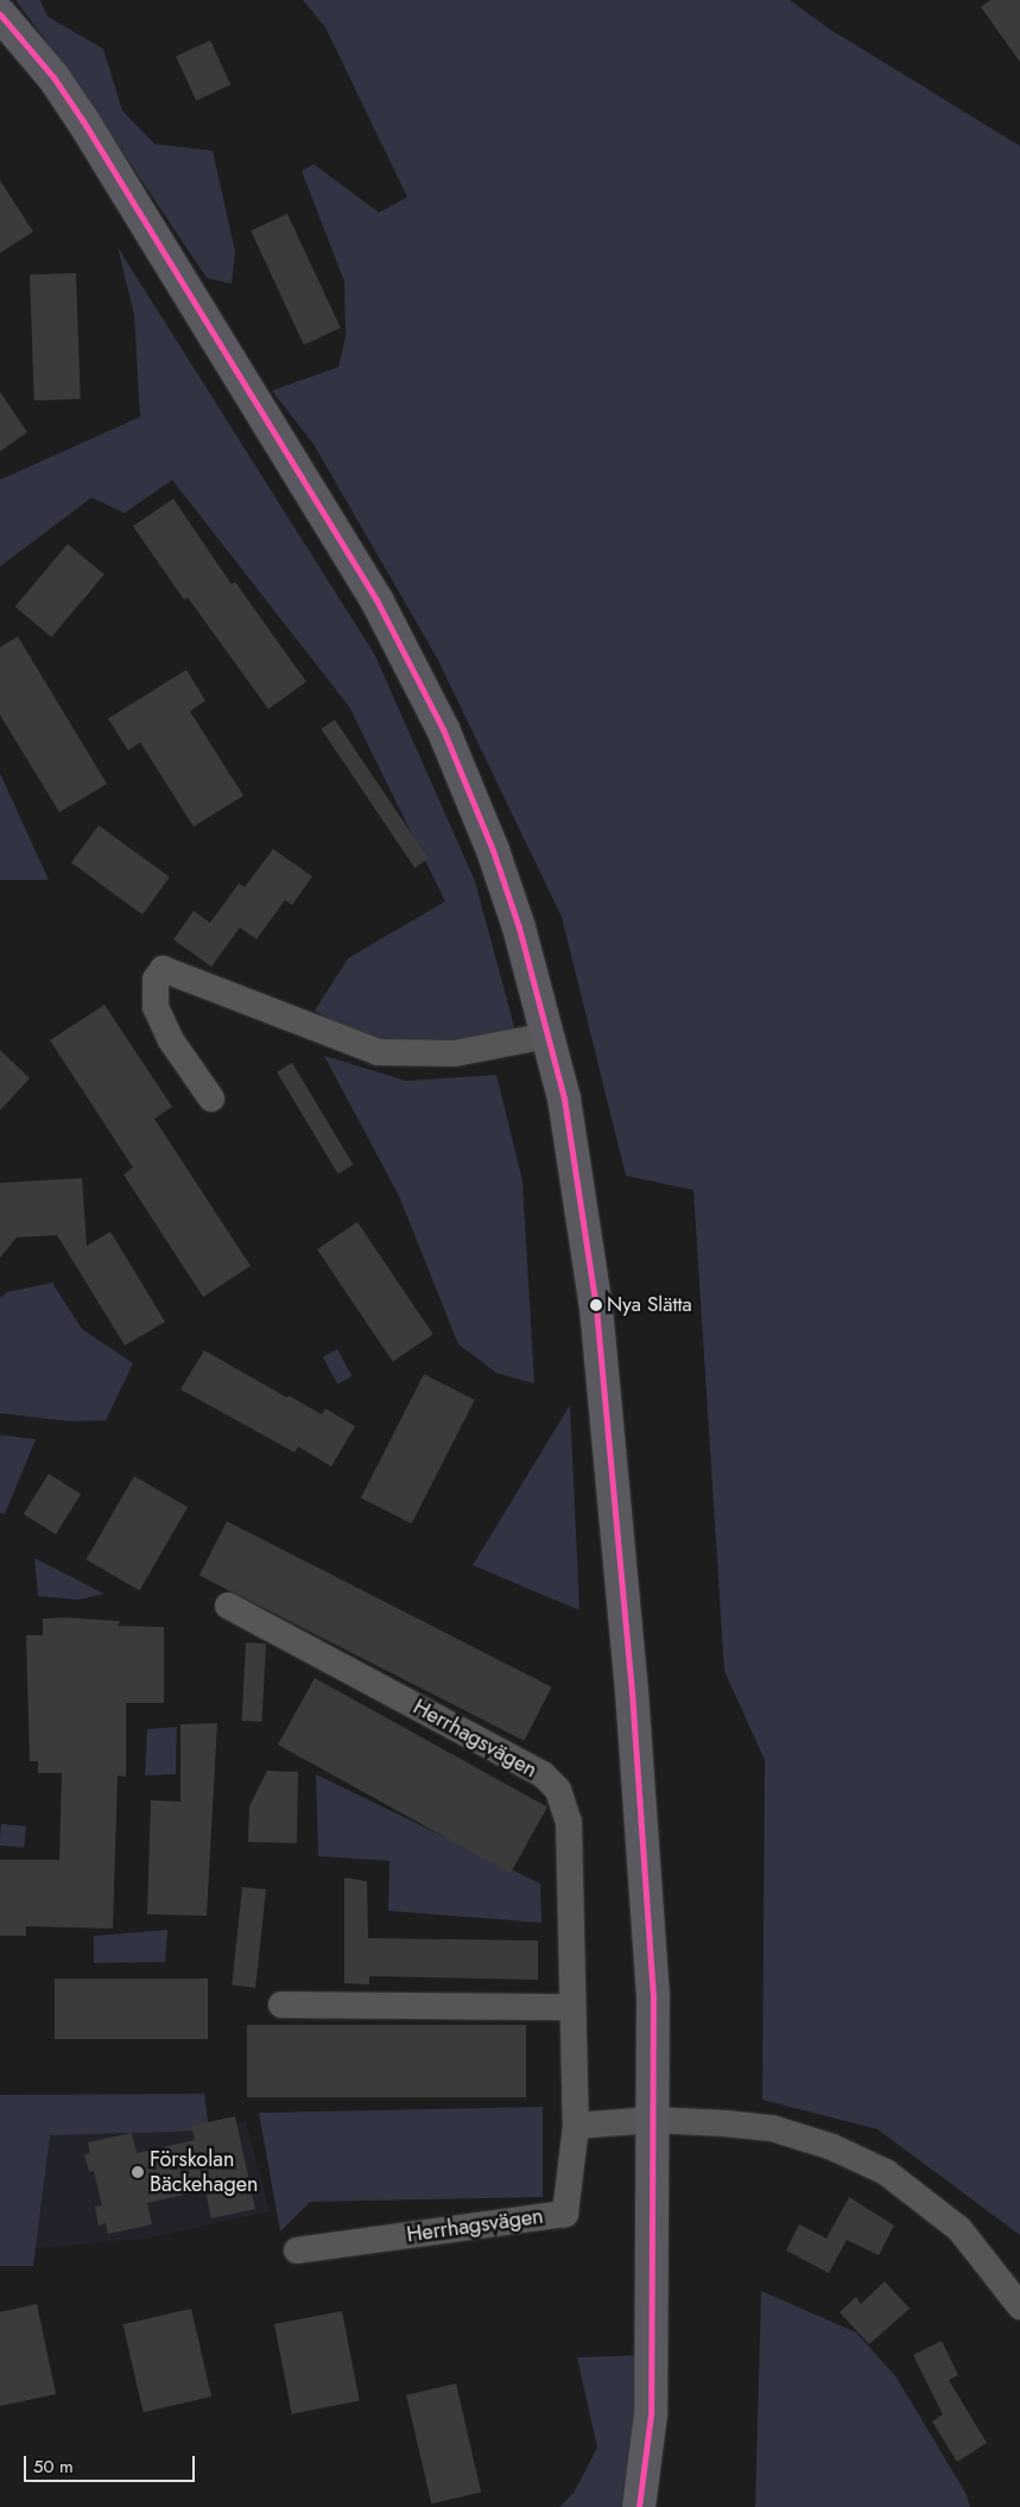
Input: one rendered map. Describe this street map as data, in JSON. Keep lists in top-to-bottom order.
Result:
{
  "streets": {
    "street": ["Herrhagsvägen"]
  },
  "places": ["Nya Slätta", "Förskolan Bäckehagen"],
  "scale_bar": "50 m"
}
